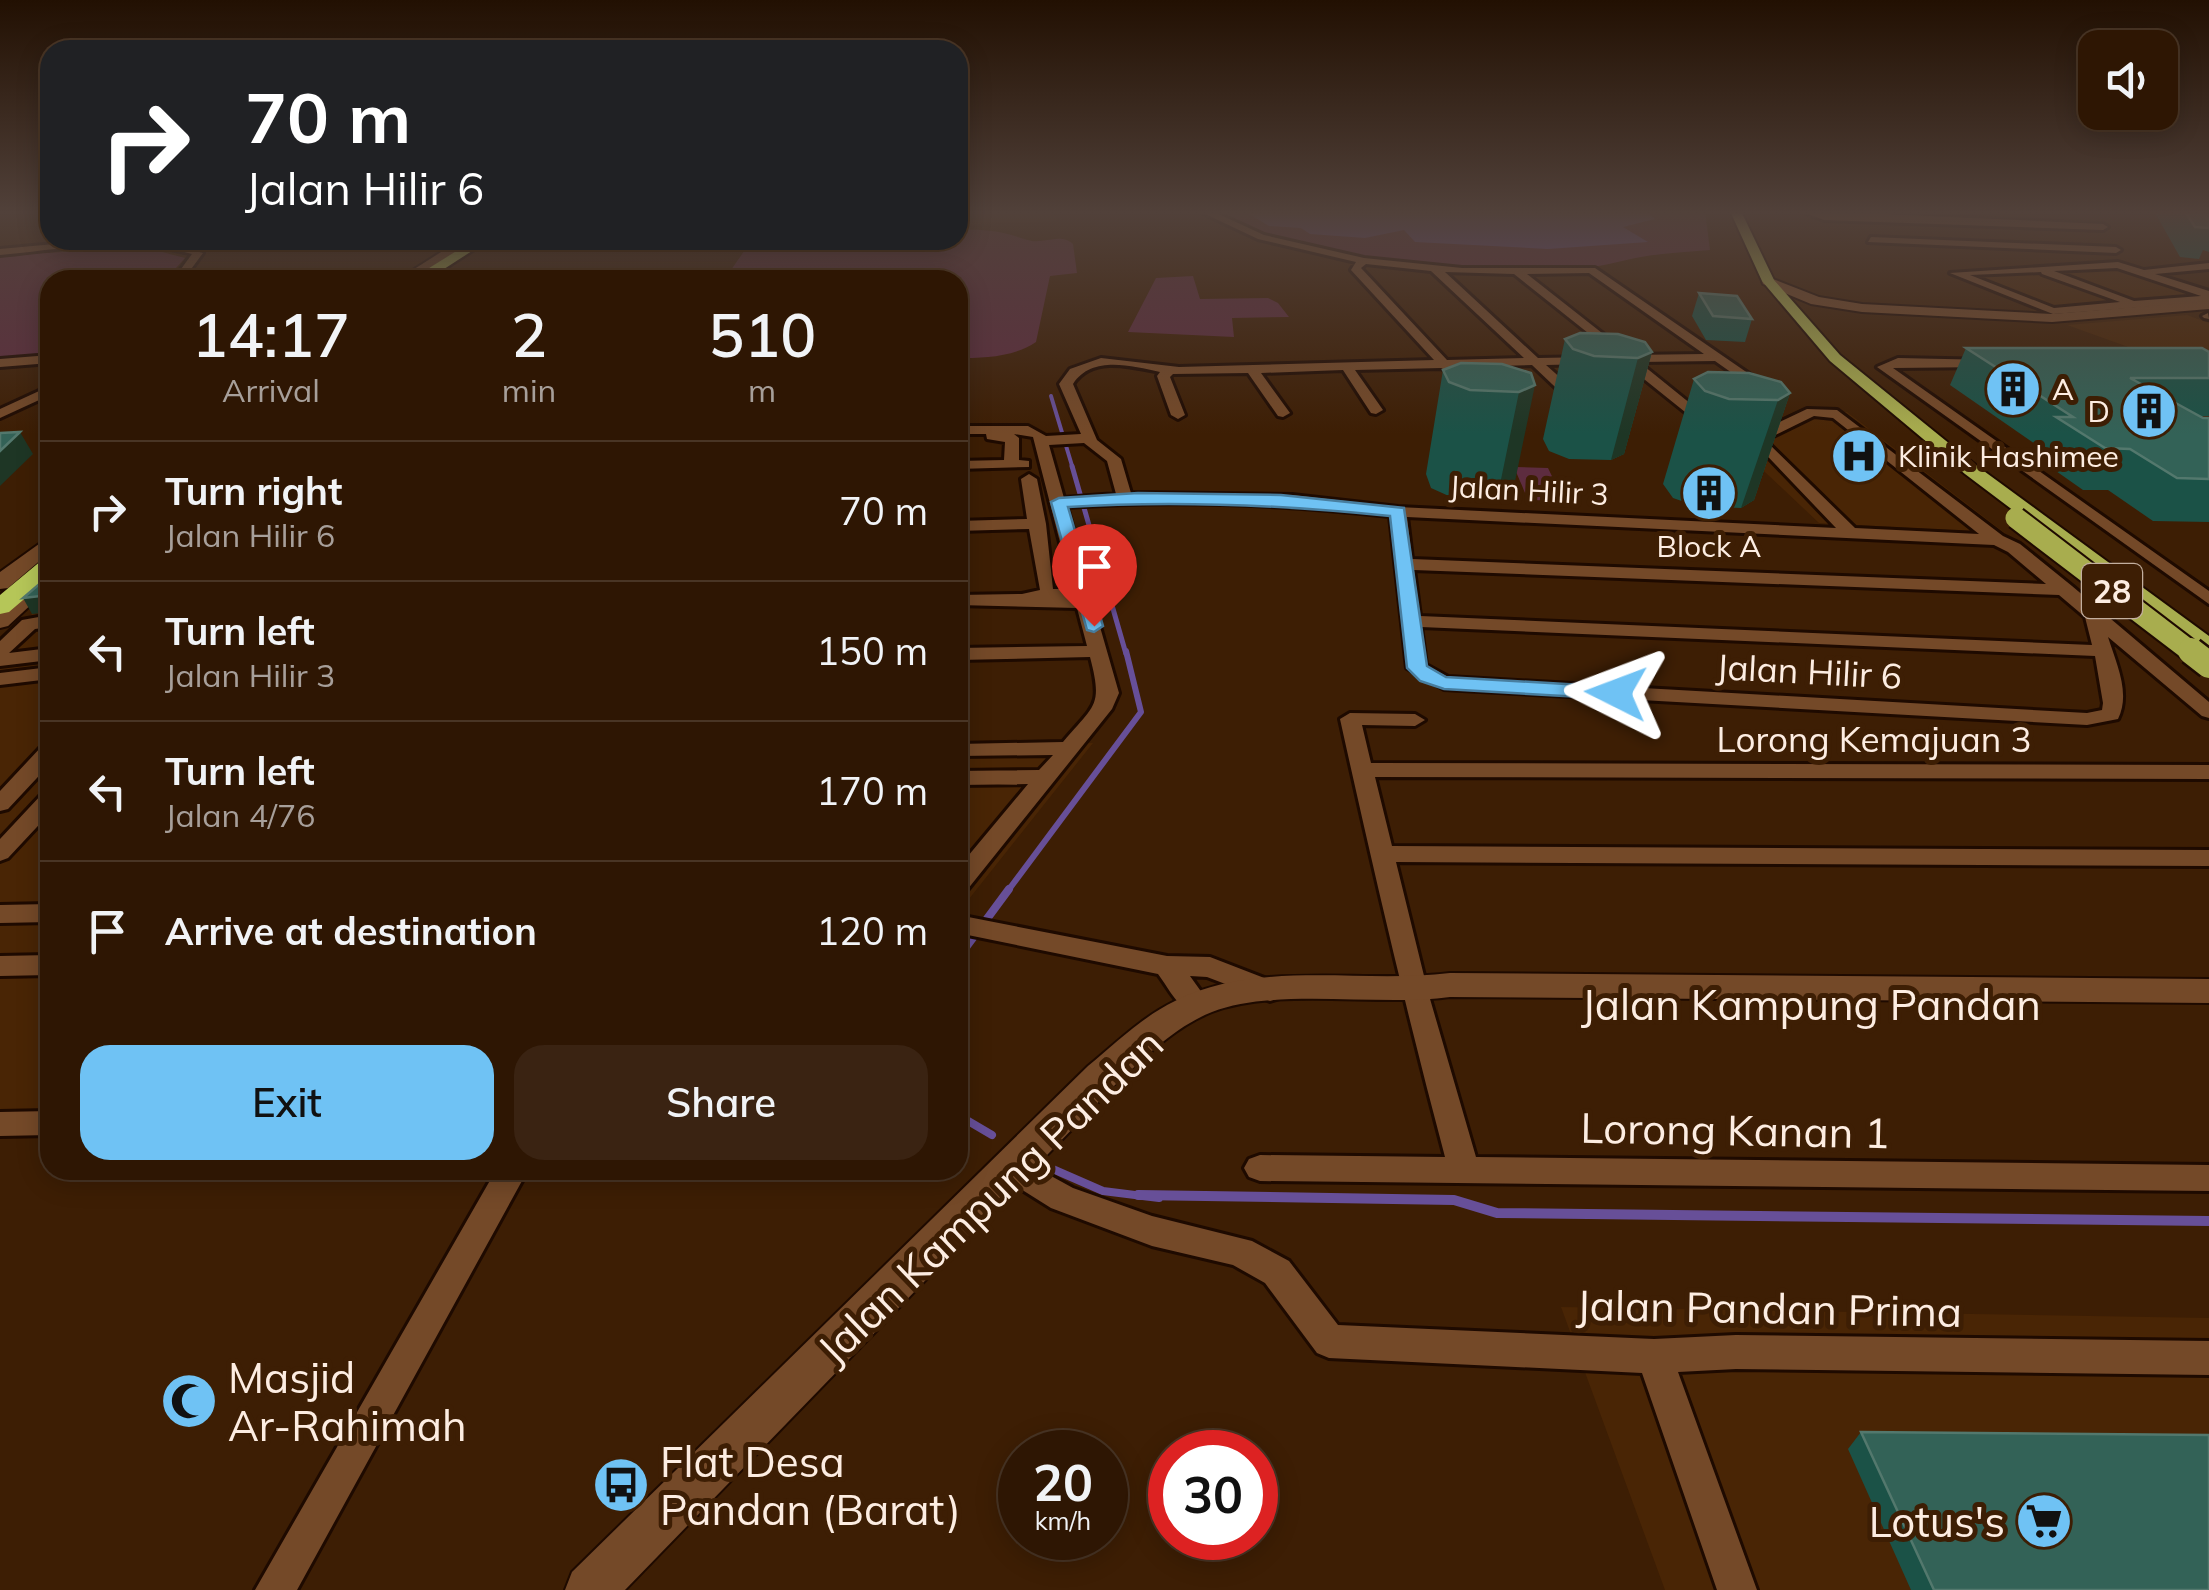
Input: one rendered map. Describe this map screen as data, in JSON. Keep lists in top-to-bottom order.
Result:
{
  "streets": {
    "highway": ["28"],
    "street": [
      "Jalan Hilir 3",
      "Jalan Hilir 6",
      "Lorong Kemajuan 3",
      "Jalan Kampung Pandan",
      "Lorong Kanan 1",
      "Jalan Pandan Prima"
    ]
  },
  "crossings": [
    ["Jalan Hilir 3", "Jalan Hilir 6"],
    ["Jalan Kampung Pandan", "Jalan Pandan Prima"]
  ],
  "places": {
    "building": ["A", "D", "Block A"],
    "hospital": ["Klinik Hashimee"],
    "mosque": ["Masjid Ar-Rahimah"],
    "bus stop": ["Flat Desa Pandan (Barat)"],
    "supermarket": ["Lotus's"]
  },
  "page": {
    "turn": ["70 m", "Jalan Hilir 6"],
    "eta": [
      "14:17",
      "Arrival",
      "2",
      "min",
      "510",
      "m"
    ],
    "list": [
      {
        "name": "Turn right",
        "note": "Jalan Hilir 6",
        "value": "70 m"
      },
      {
        "name": "Turn left",
        "note": "Jalan Hilir 3",
        "value": "150 m"
      },
      {
        "name": "Turn left",
        "note": "Jalan 4/76",
        "value": "170 m"
      },
      {
        "name": "Arrive at destination",
        "value": "120 m"
      }
    ],
    "buttons": ["Exit", "Share"],
    "speed": "20 km/h",
    "limit": "30"
  }
}
